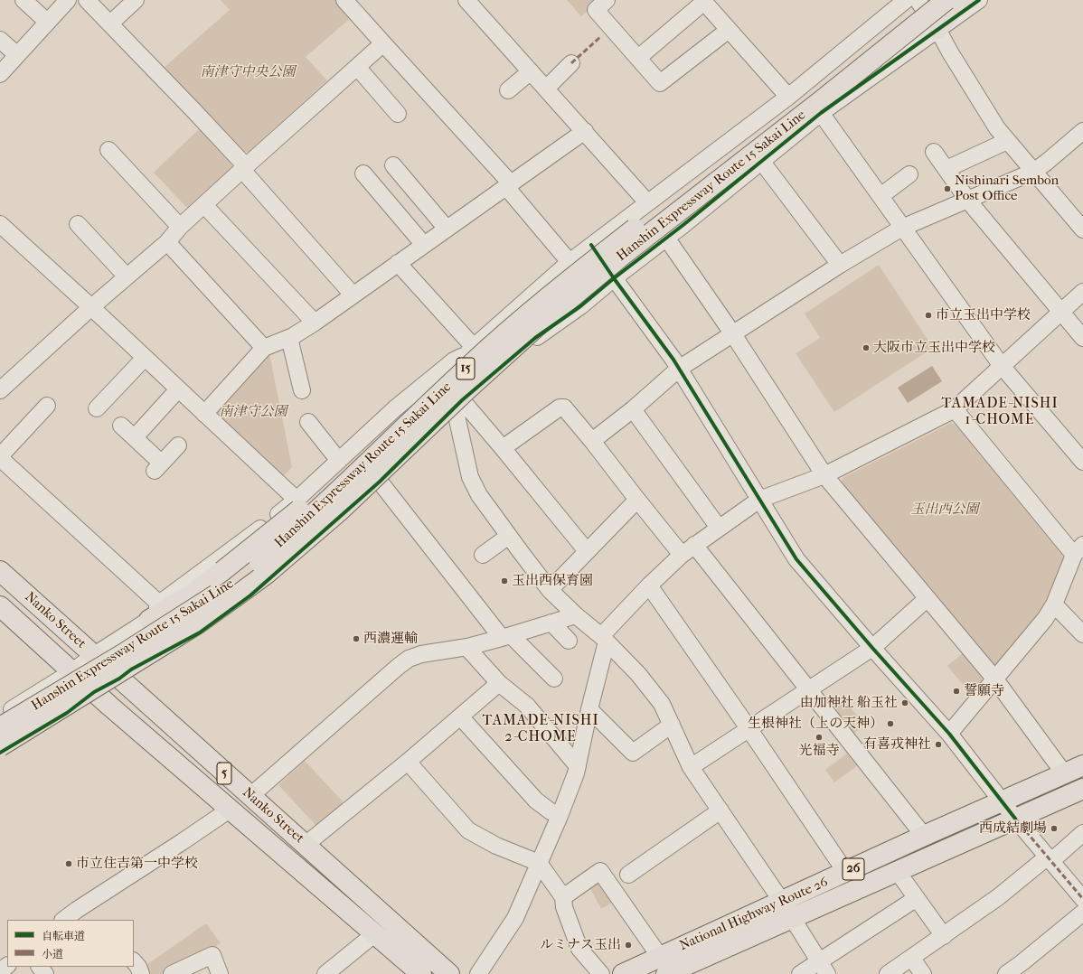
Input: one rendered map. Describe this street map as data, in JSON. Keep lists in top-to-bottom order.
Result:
{
  "streets": {
    "main road": [
      "Hanshin Expressway Route 15 Sakai Line",
      "15",
      "Nanko Street",
      "5",
      "26",
      "National Highway Route 26"
    ]
  },
  "crossings": [
    ["Hanshin Expressway Route 15 Sakai Line", "15"]
  ],
  "districts": ["TAMADE-NISHI 1-CHOME", "TAMADE-NISHI 2-CHOME"],
  "parks": ["南津守中央公園", "南津守公園", "玉出西公園"],
  "places": [
    "Nishinari Sembon Post Office",
    "市立玉出中学校",
    "大阪市立玉出中学校",
    "玉出西保育園",
    "西濃運輸",
    "誓願寺",
    "由加神社 船玉社",
    "生根神社（上の天神）",
    "光福寺",
    "有喜戎神社",
    "西成結劇場",
    "市立住吉第一中学校",
    "ルミナス玉出"
  ],
  "legend": ["自転車道", "小道"]
}
